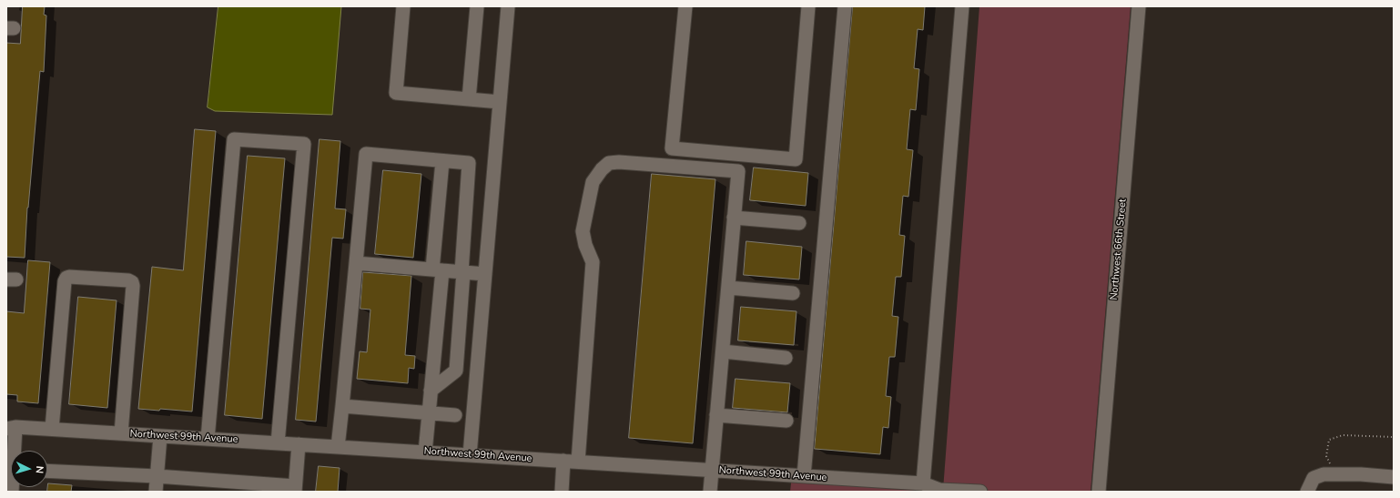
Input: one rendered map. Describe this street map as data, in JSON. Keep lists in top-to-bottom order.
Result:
{
  "streets": {
    "street": ["Northwest 66th Street", "Northwest 99th Avenue"]
  },
  "north": "right"
}
